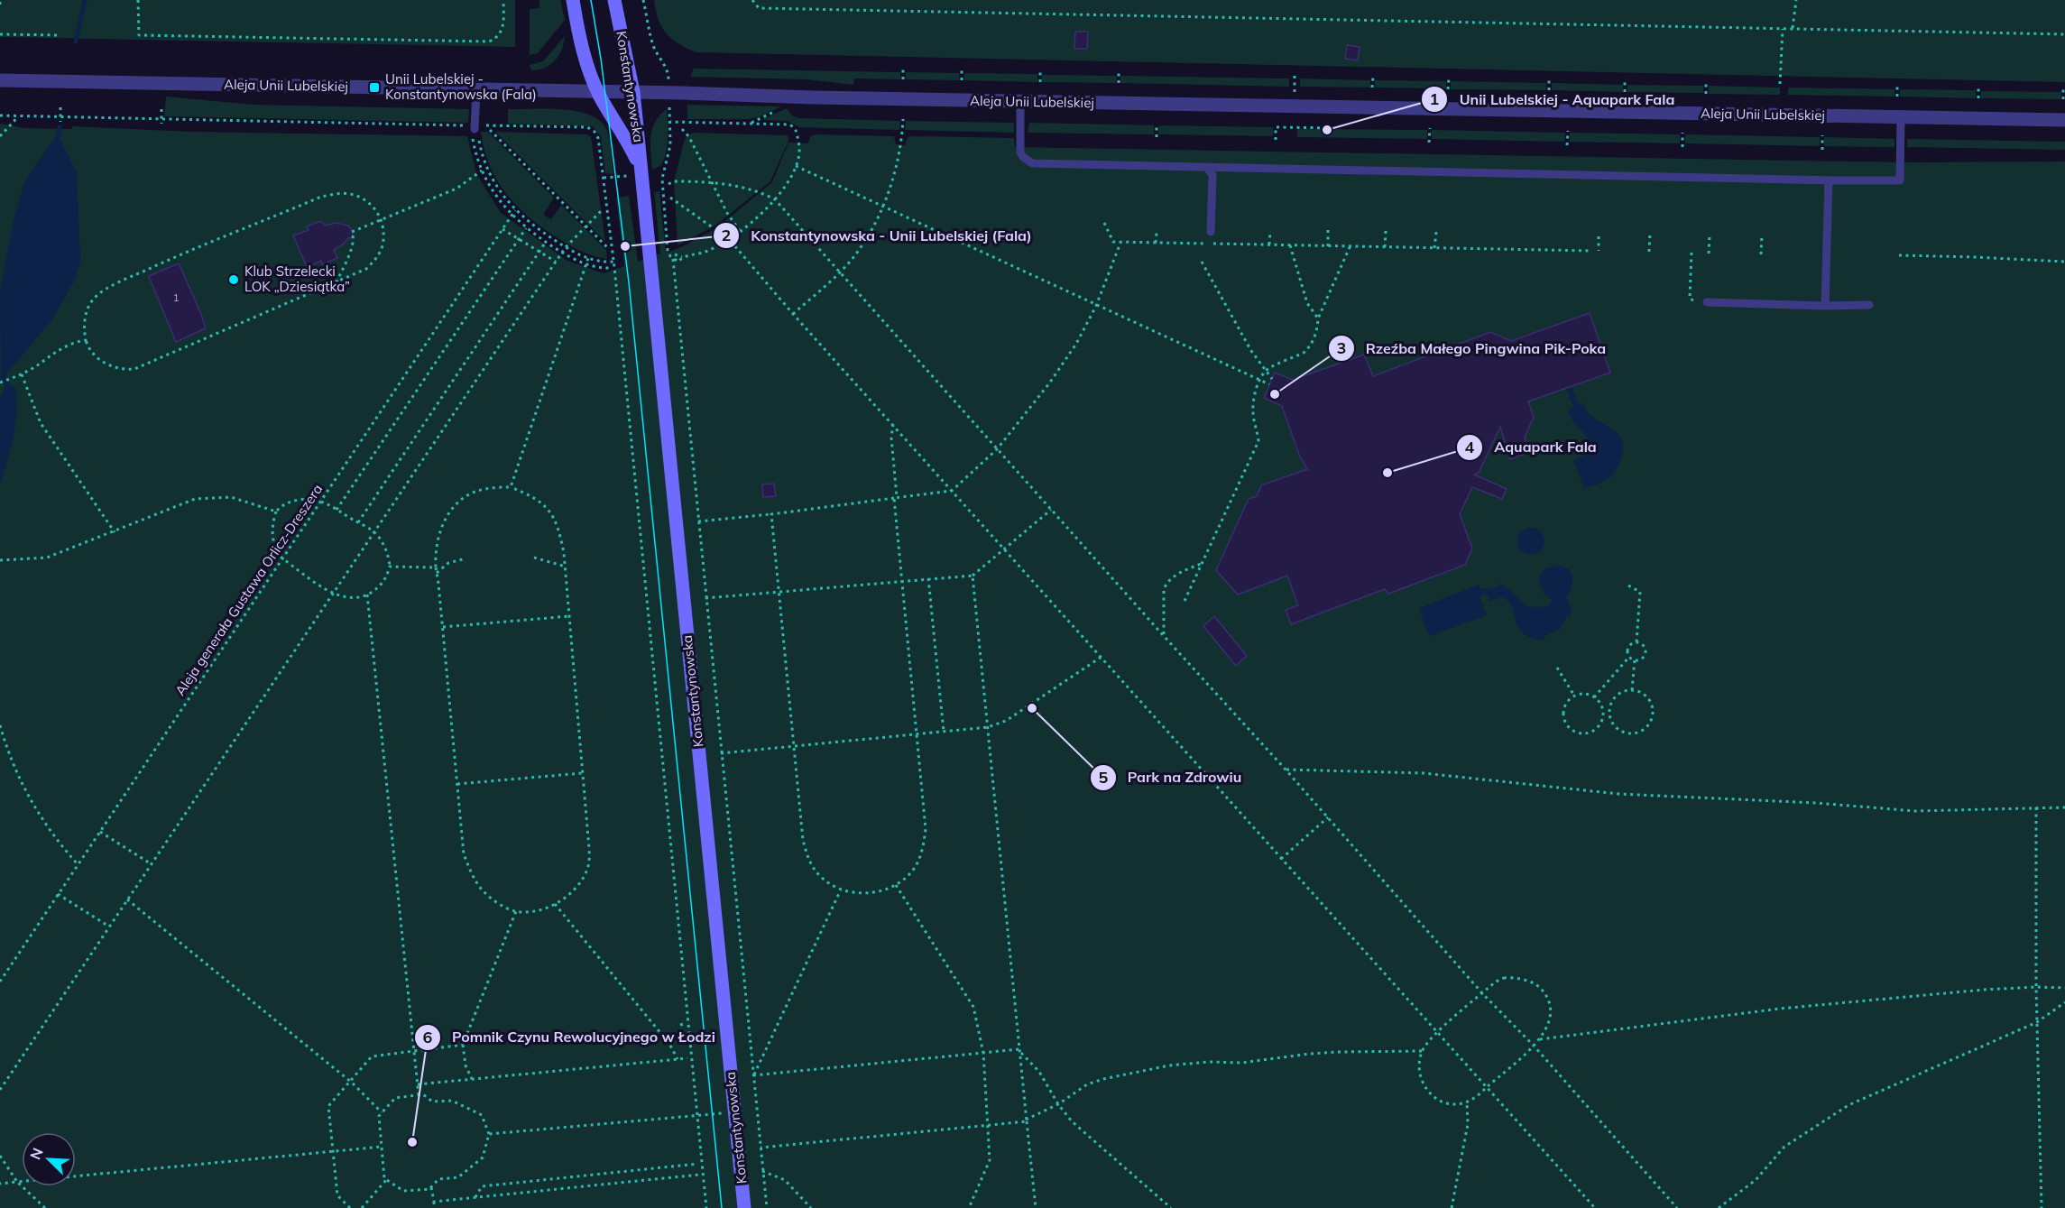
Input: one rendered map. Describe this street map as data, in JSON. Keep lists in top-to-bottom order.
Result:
{
  "streets": {
    "main road": ["Konstantynowska"],
    "street": ["Aleja Unii Lubelskiej"],
    "path": ["Aleja generała Gustawa Orlicz-Dreszera"]
  },
  "crossings": [
    ["Aleja Unii Lubelskiej", "Konstantynowska"]
  ],
  "places": {
    "transit": ["Unii Lubelskiej - Konstantynowska (Fala)"],
    "other": [
      "Unii Lubelskiej - Aquapark Fala",
      "Konstantynowska - Unii Lubelskiej (Fala)",
      "Klub Strzelecki LOK „Dziesiątka”",
      "Rzeźba Małego Pingwina Pik-Poka",
      "Aquapark Fala",
      "Park na Zdrowiu",
      "Pomnik Czynu Rewolucyjnego w Łodzi"
    ]
  },
  "house_numbers": ["1"],
  "north": "top left"
}
